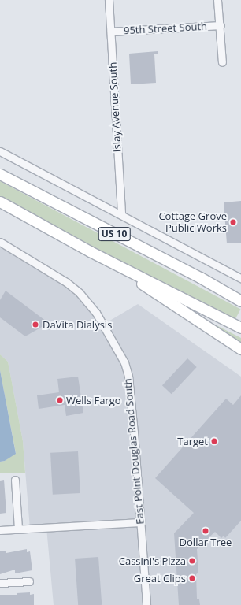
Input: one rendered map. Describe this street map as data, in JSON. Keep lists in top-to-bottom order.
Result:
{
  "streets": {
    "highway": ["US 10"],
    "street": ["95th Street South", "Islay Avenue South", "East Point Douglas Road South"]
  },
  "crossings": [
    ["95th Street South", "Islay Avenue South"]
  ],
  "places": [
    "Cottage Grove Public Works",
    "DaVita Dialysis",
    "Wells Fargo",
    "Target",
    "Dollar Tree",
    "Cassini's Pizza",
    "Great Clips"
  ]
}
